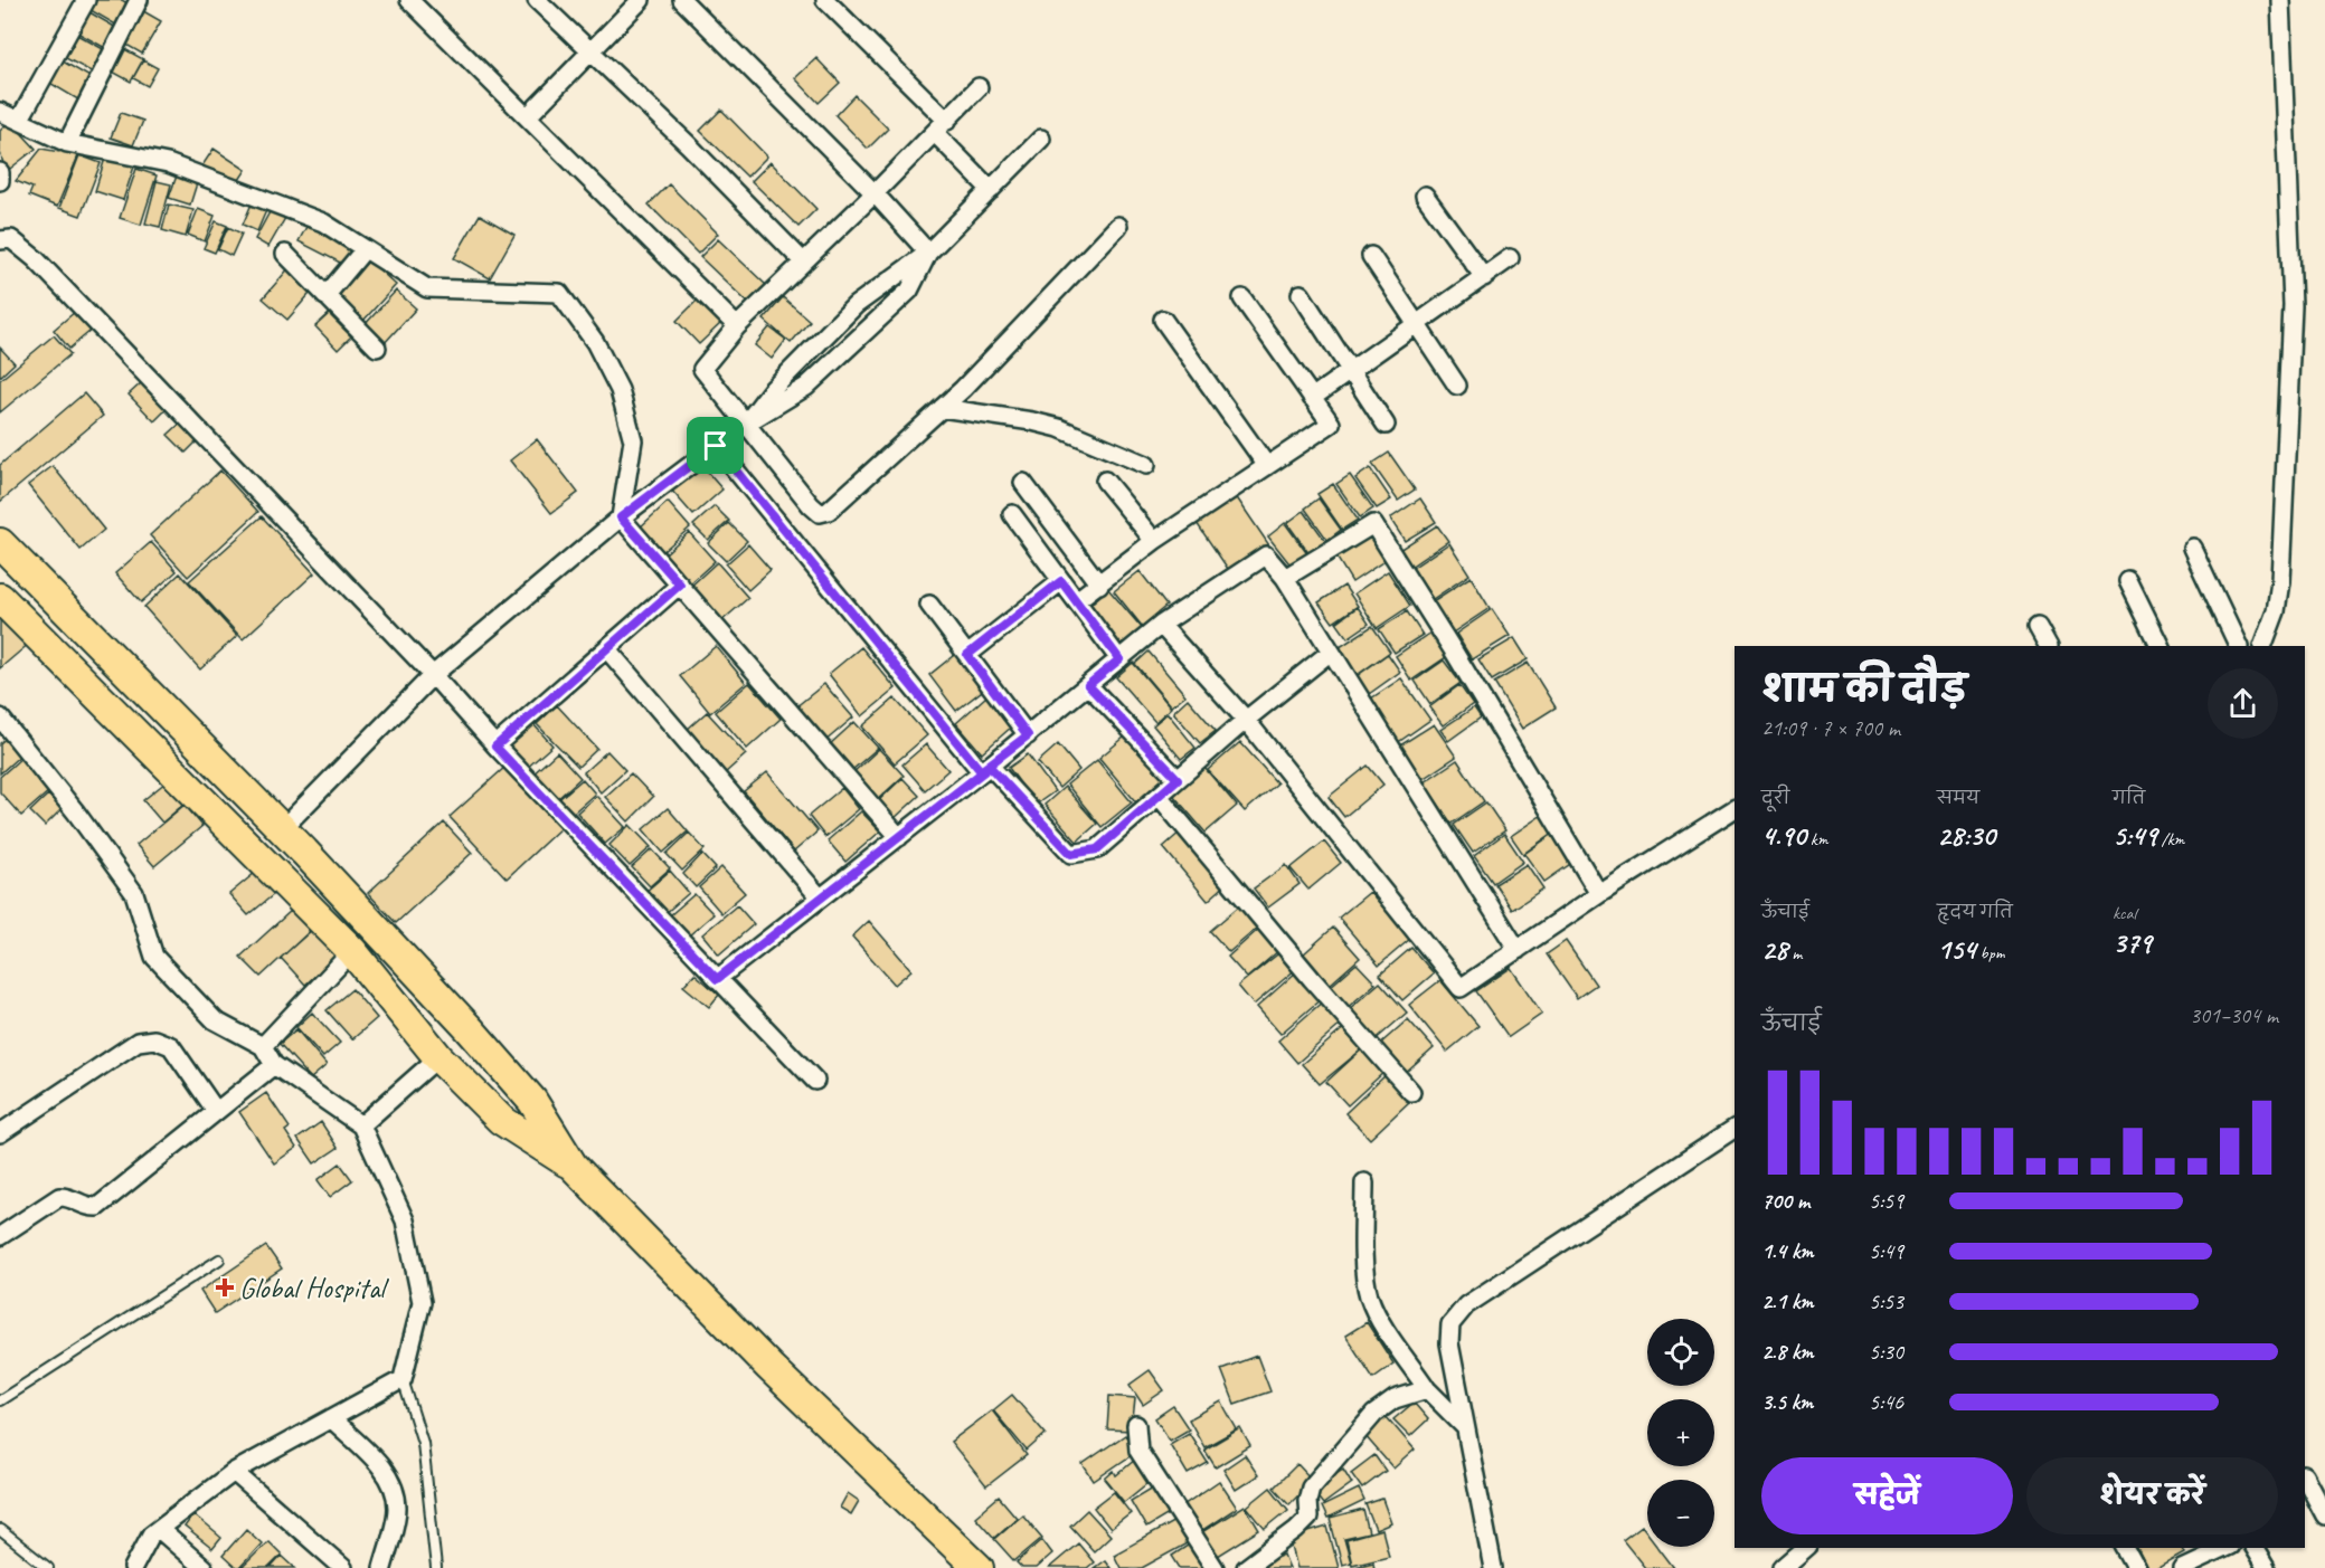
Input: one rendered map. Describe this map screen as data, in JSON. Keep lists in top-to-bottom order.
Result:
{
  "places": {
    "health": ["Global Hospital"]
  },
  "page": {
    "heading": ["शाम की दौड़", "21:09 · 7 × 700 m"],
    "stats": [
      ["दूरी", "4.90 km"],
      ["समय", "28:30"],
      ["गति", "5:49 /km"],
      ["ऊँचाई", "28 m"],
      ["हृदय गति", "154 bpm"],
      ["kcal", "379"]
    ],
    "chart": ["ऊँचाई", "301–304 m"],
    "list": [
      {
        "name": "700 m",
        "note": "5:59"
      },
      {
        "name": "1.4 km",
        "note": "5:49"
      },
      {
        "name": "2.1 km",
        "note": "5:53"
      },
      {
        "name": "2.8 km",
        "note": "5:30"
      },
      {
        "name": "3.5 km",
        "note": "5:46"
      }
    ],
    "map_buttons": ["+", "−"],
    "buttons": ["सहेजें", "शेयर करें"]
  }
}
